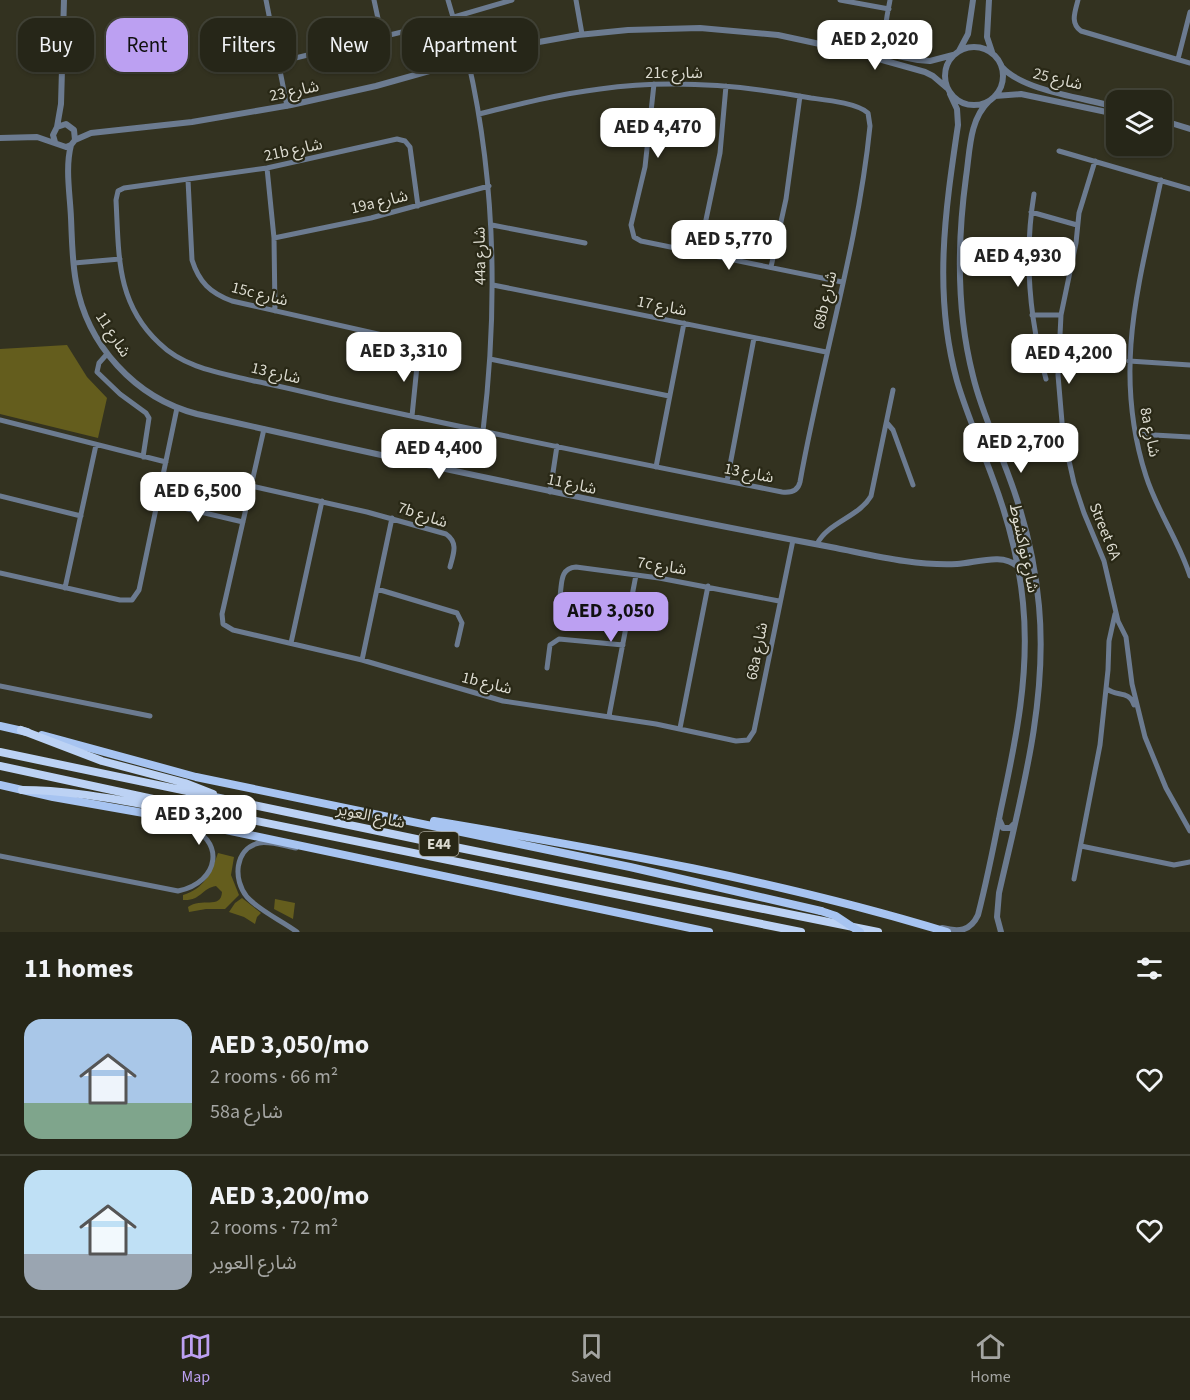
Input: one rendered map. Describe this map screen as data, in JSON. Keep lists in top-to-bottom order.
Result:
{
  "streets": {
    "highway": ["شارع العوير", "E44"],
    "street": [
      "21c شارع",
      "شارع 25",
      "شارع 23",
      "21b شارع",
      "19a شارع",
      "44a شارع",
      "15c شارع",
      "68b شارع",
      "شارع 17",
      "شارع 11",
      "شارع 13",
      "8a شارع",
      "7b شارع",
      "Street 6A",
      "شارع نواكشوط",
      "7c شارع",
      "68a شارع",
      "1b شارع"
    ]
  },
  "crossings": [
    ["21c شارع", "44a شارع"],
    ["21c شارع", "68b شارع"],
    ["شارع 25", "شارع 23"],
    ["شارع 25", "شارع نواكشوط"],
    ["شارع 23", "شارع 11"],
    ["شارع 23", "شارع نواكشوط"],
    ["21b شارع", "19a شارع"],
    ["21b شارع", "15c شارع"],
    ["21b شارع", "شارع 13"],
    ["19a شارع", "44a شارع"],
    ["44a شارع", "شارع 17"],
    ["44a شارع", "شارع 13"],
    ["15c شارع", "شارع 13"],
    ["68b شارع", "شارع 17"],
    ["68b شارع", "شارع 13"],
    ["شارع 11", "68a شارع"],
    ["7c شارع", "68a شارع"],
    ["68a شارع", "1b شارع"]
  ],
  "page": {
    "chip": [
      "Buy",
      "Rent",
      "Filters",
      "New",
      "Apartment"
    ],
    "price": [
      "AED 2,020",
      "AED 4,470",
      "AED 5,770",
      "AED 4,930",
      "AED 3,310",
      "AED 4,200",
      "AED 2,700",
      "AED 4,400",
      "AED 6,500",
      "AED 3,050",
      "AED 3,200"
    ],
    "heading": "11 homes",
    "list": [
      {
        "name": "AED 3,050/mo",
        "note": "2 rooms · 66 m² · 58a شارع"
      },
      {
        "name": "AED 3,200/mo",
        "note": "2 rooms · 72 m² · شارع العوير"
      }
    ],
    "tabs": ["Map", "Saved", "Home"]
  }
}
